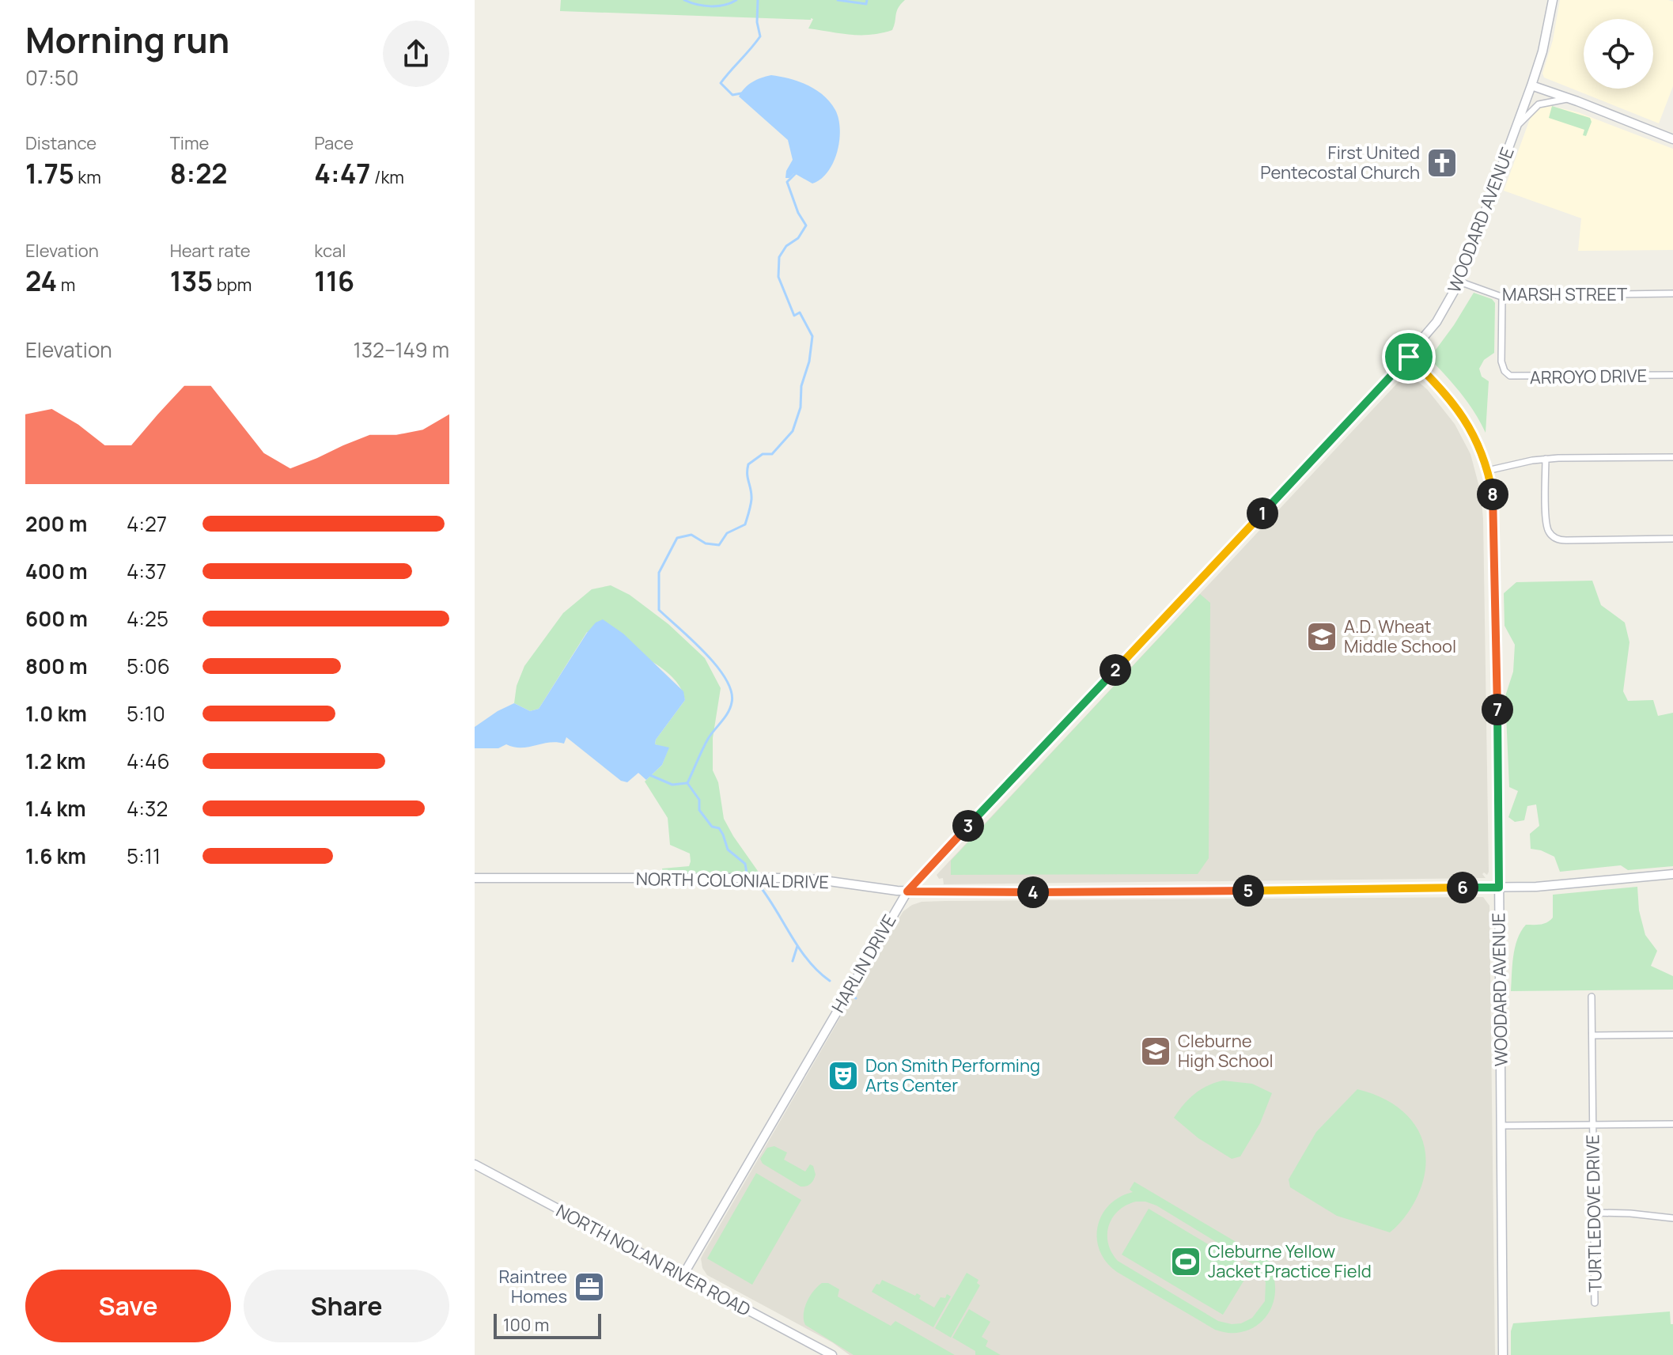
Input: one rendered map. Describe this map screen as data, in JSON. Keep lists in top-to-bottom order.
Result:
{
  "streets": {
    "street": [
      "WOODARD AVENUE",
      "MARSH STREET",
      "ARROYO DRIVE",
      "NORTH COLONIAL DRIVE",
      "HARLIN DRIVE",
      "TURTLEDOVE DRIVE",
      "NORTH NOLAN RIVER ROAD"
    ]
  },
  "crossings": [
    ["WOODARD AVENUE", "MARSH STREET"],
    ["WOODARD AVENUE", "NORTH COLONIAL DRIVE"],
    ["WOODARD AVENUE", "HARLIN DRIVE"],
    ["MARSH STREET", "ARROYO DRIVE"],
    ["NORTH COLONIAL DRIVE", "HARLIN DRIVE"],
    ["HARLIN DRIVE", "NORTH NOLAN RIVER ROAD"]
  ],
  "places": {
    "church": ["First United Pentecostal Church"],
    "school or university": ["A.D. Wheat Middle School", "Cleburne High School"],
    "theatre": ["Don Smith Performing Arts Center"],
    "sports": ["Cleburne Yellow Jacket Practice Field"],
    "office": ["Raintree Homes"]
  },
  "scale_bar": "100 m",
  "page": {
    "heading": ["Morning run", "07:50"],
    "stats": [
      ["Distance", "1.75 km"],
      ["Time", "8:22"],
      ["Pace", "4:47 /km"],
      ["Elevation", "24 m"],
      ["Heart rate", "135 bpm"],
      ["kcal", "116"]
    ],
    "chart": ["Elevation", "132–149 m"],
    "pins": [
      "8",
      "1",
      "2",
      "7",
      "3",
      "6",
      "5",
      "4"
    ],
    "list": [
      {
        "name": "200 m",
        "note": "4:27"
      },
      {
        "name": "400 m",
        "note": "4:37"
      },
      {
        "name": "600 m",
        "note": "4:25"
      },
      {
        "name": "800 m",
        "note": "5:06"
      },
      {
        "name": "1.0 km",
        "note": "5:10"
      },
      {
        "name": "1.2 km",
        "note": "4:46"
      },
      {
        "name": "1.4 km",
        "note": "4:32"
      },
      {
        "name": "1.6 km",
        "note": "5:11"
      }
    ],
    "buttons": ["Save", "Share"],
    "scale": "100 m"
  }
}
